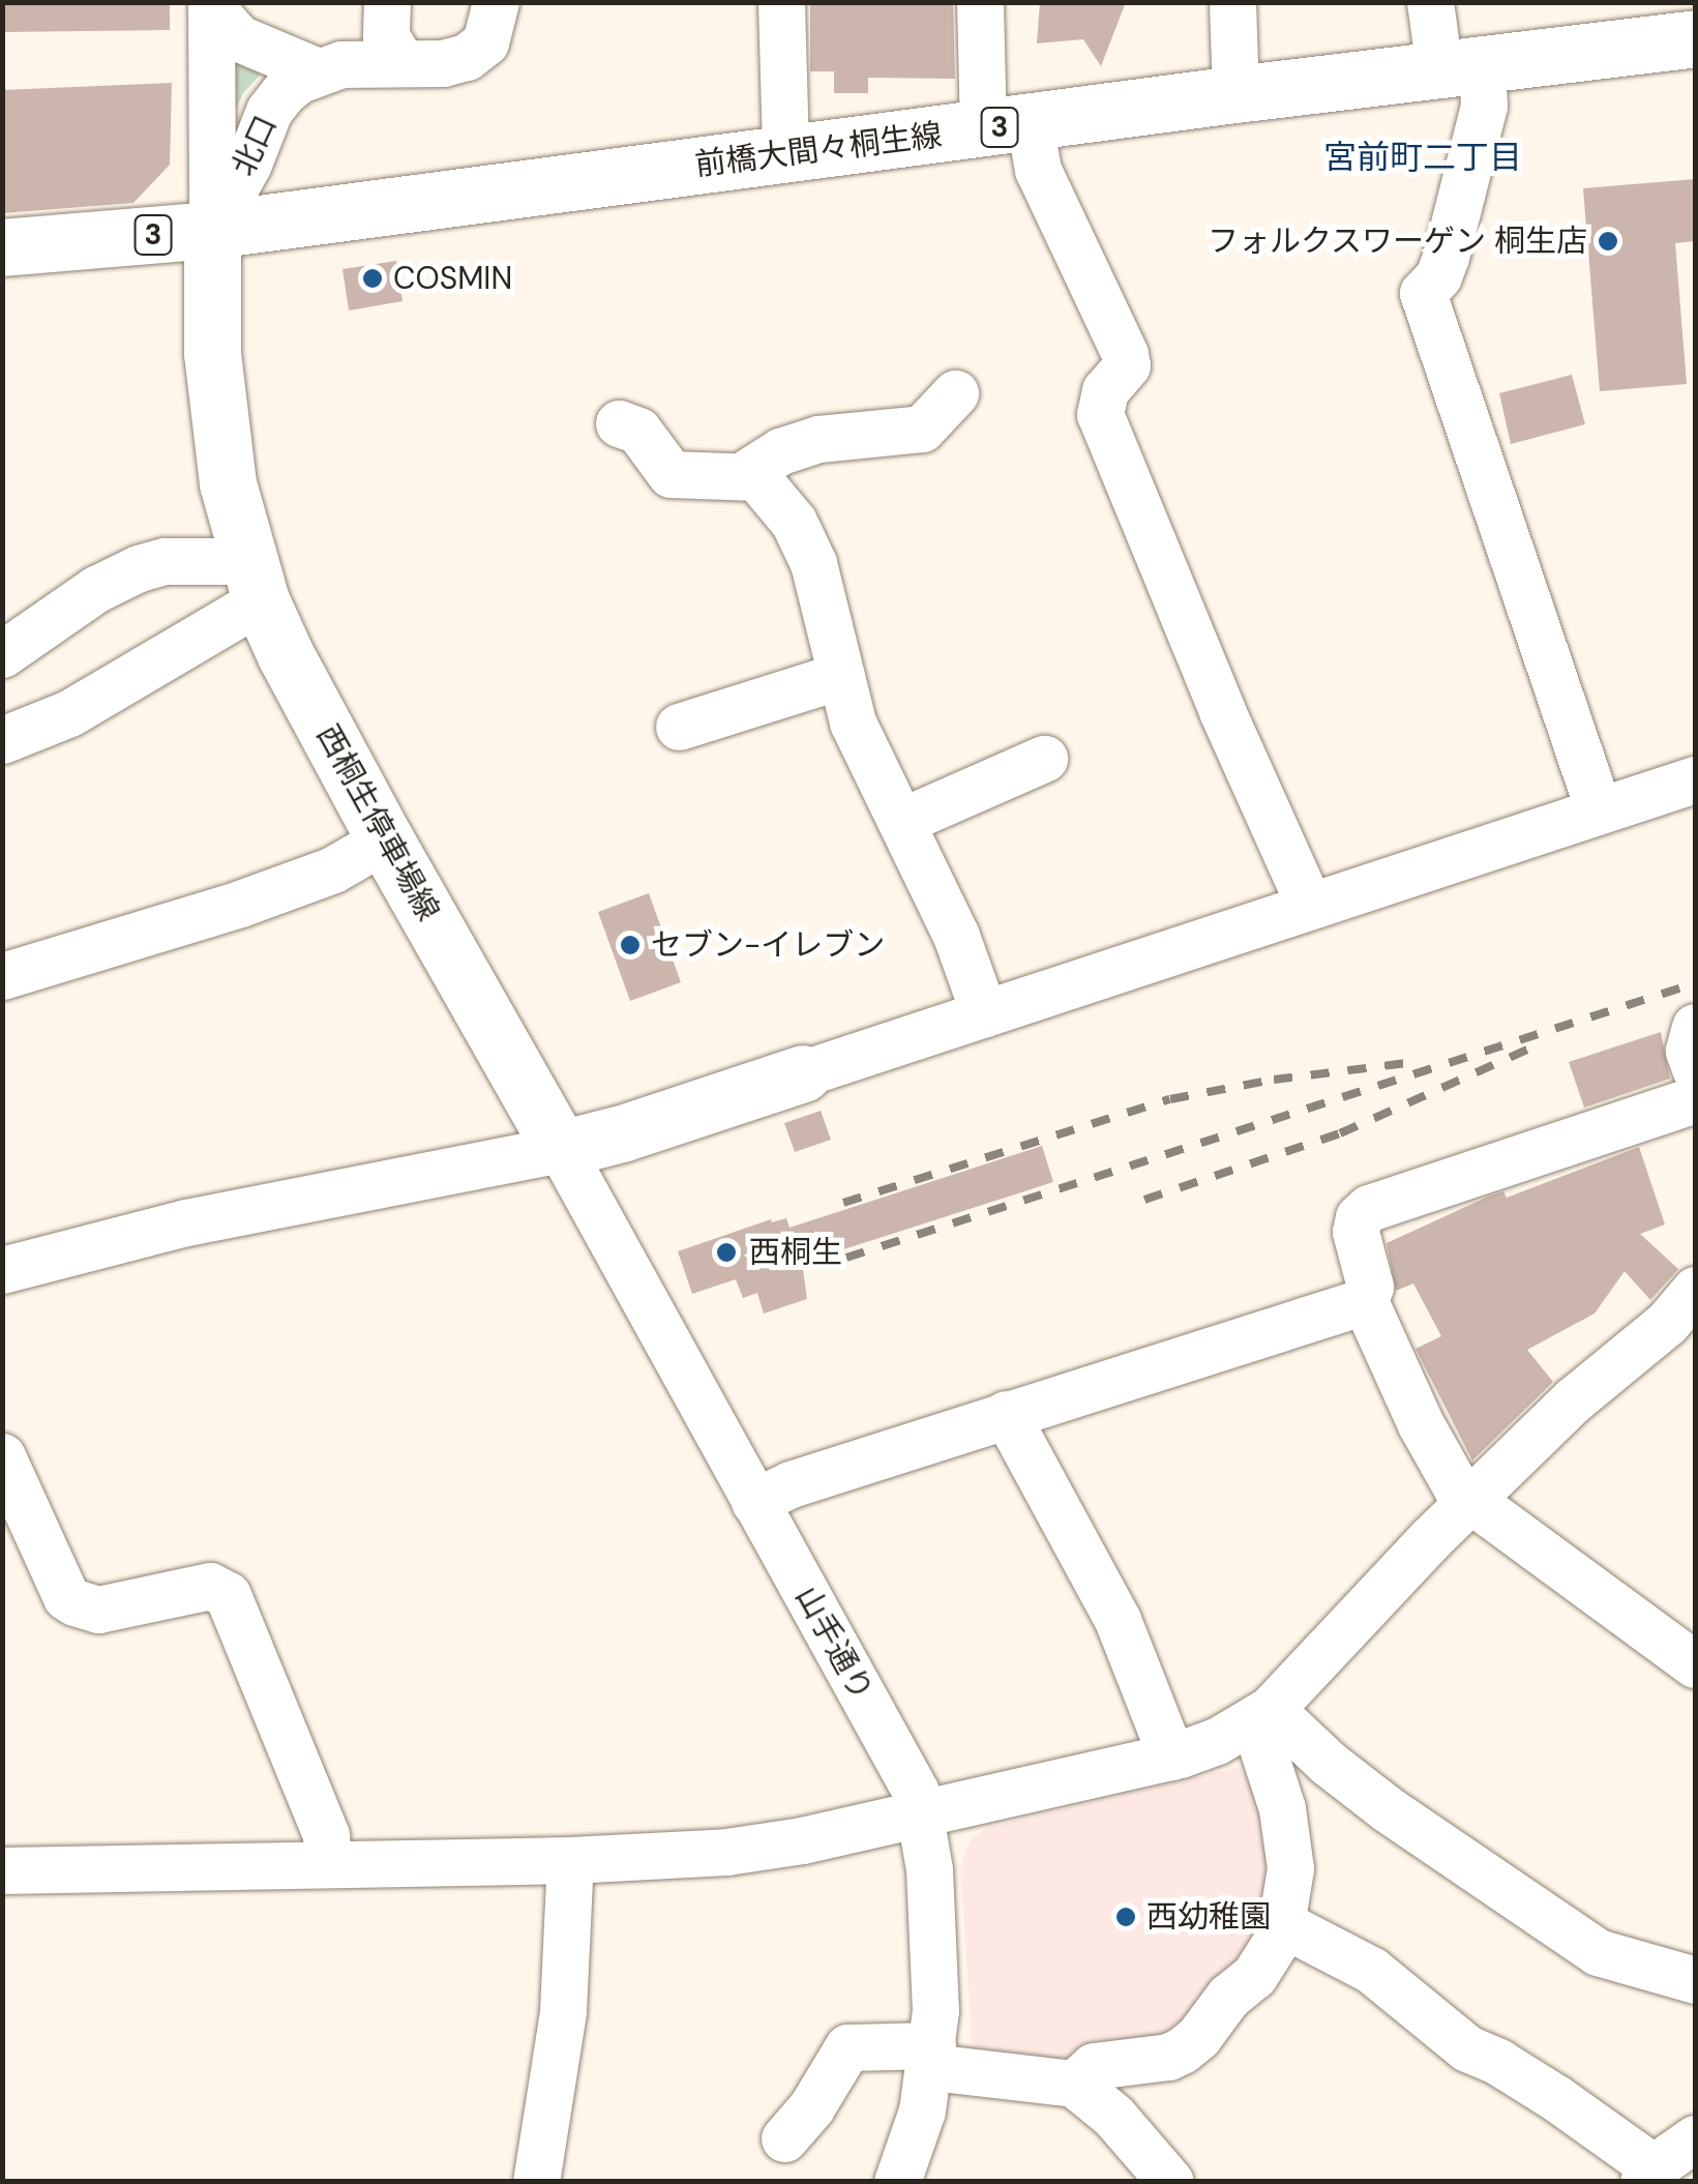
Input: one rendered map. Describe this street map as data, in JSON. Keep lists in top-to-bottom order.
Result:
{
  "streets": {
    "main road": ["3", "前橋大間々桐生線", "西桐生停車場線"],
    "street": ["北口", "山手通り"]
  },
  "crossings": [
    ["北口", "前橋大間々桐生線"],
    ["北口", "西桐生停車場線"],
    ["前橋大間々桐生線", "西桐生停車場線"],
    ["西桐生停車場線", "山手通り"]
  ],
  "districts": ["宮前町二丁目"],
  "places": [
    "フォルクスワーゲン 桐生店",
    "COSMIN",
    "セブン-イレブン",
    "西桐生",
    "西幼稚園"
  ]
}
